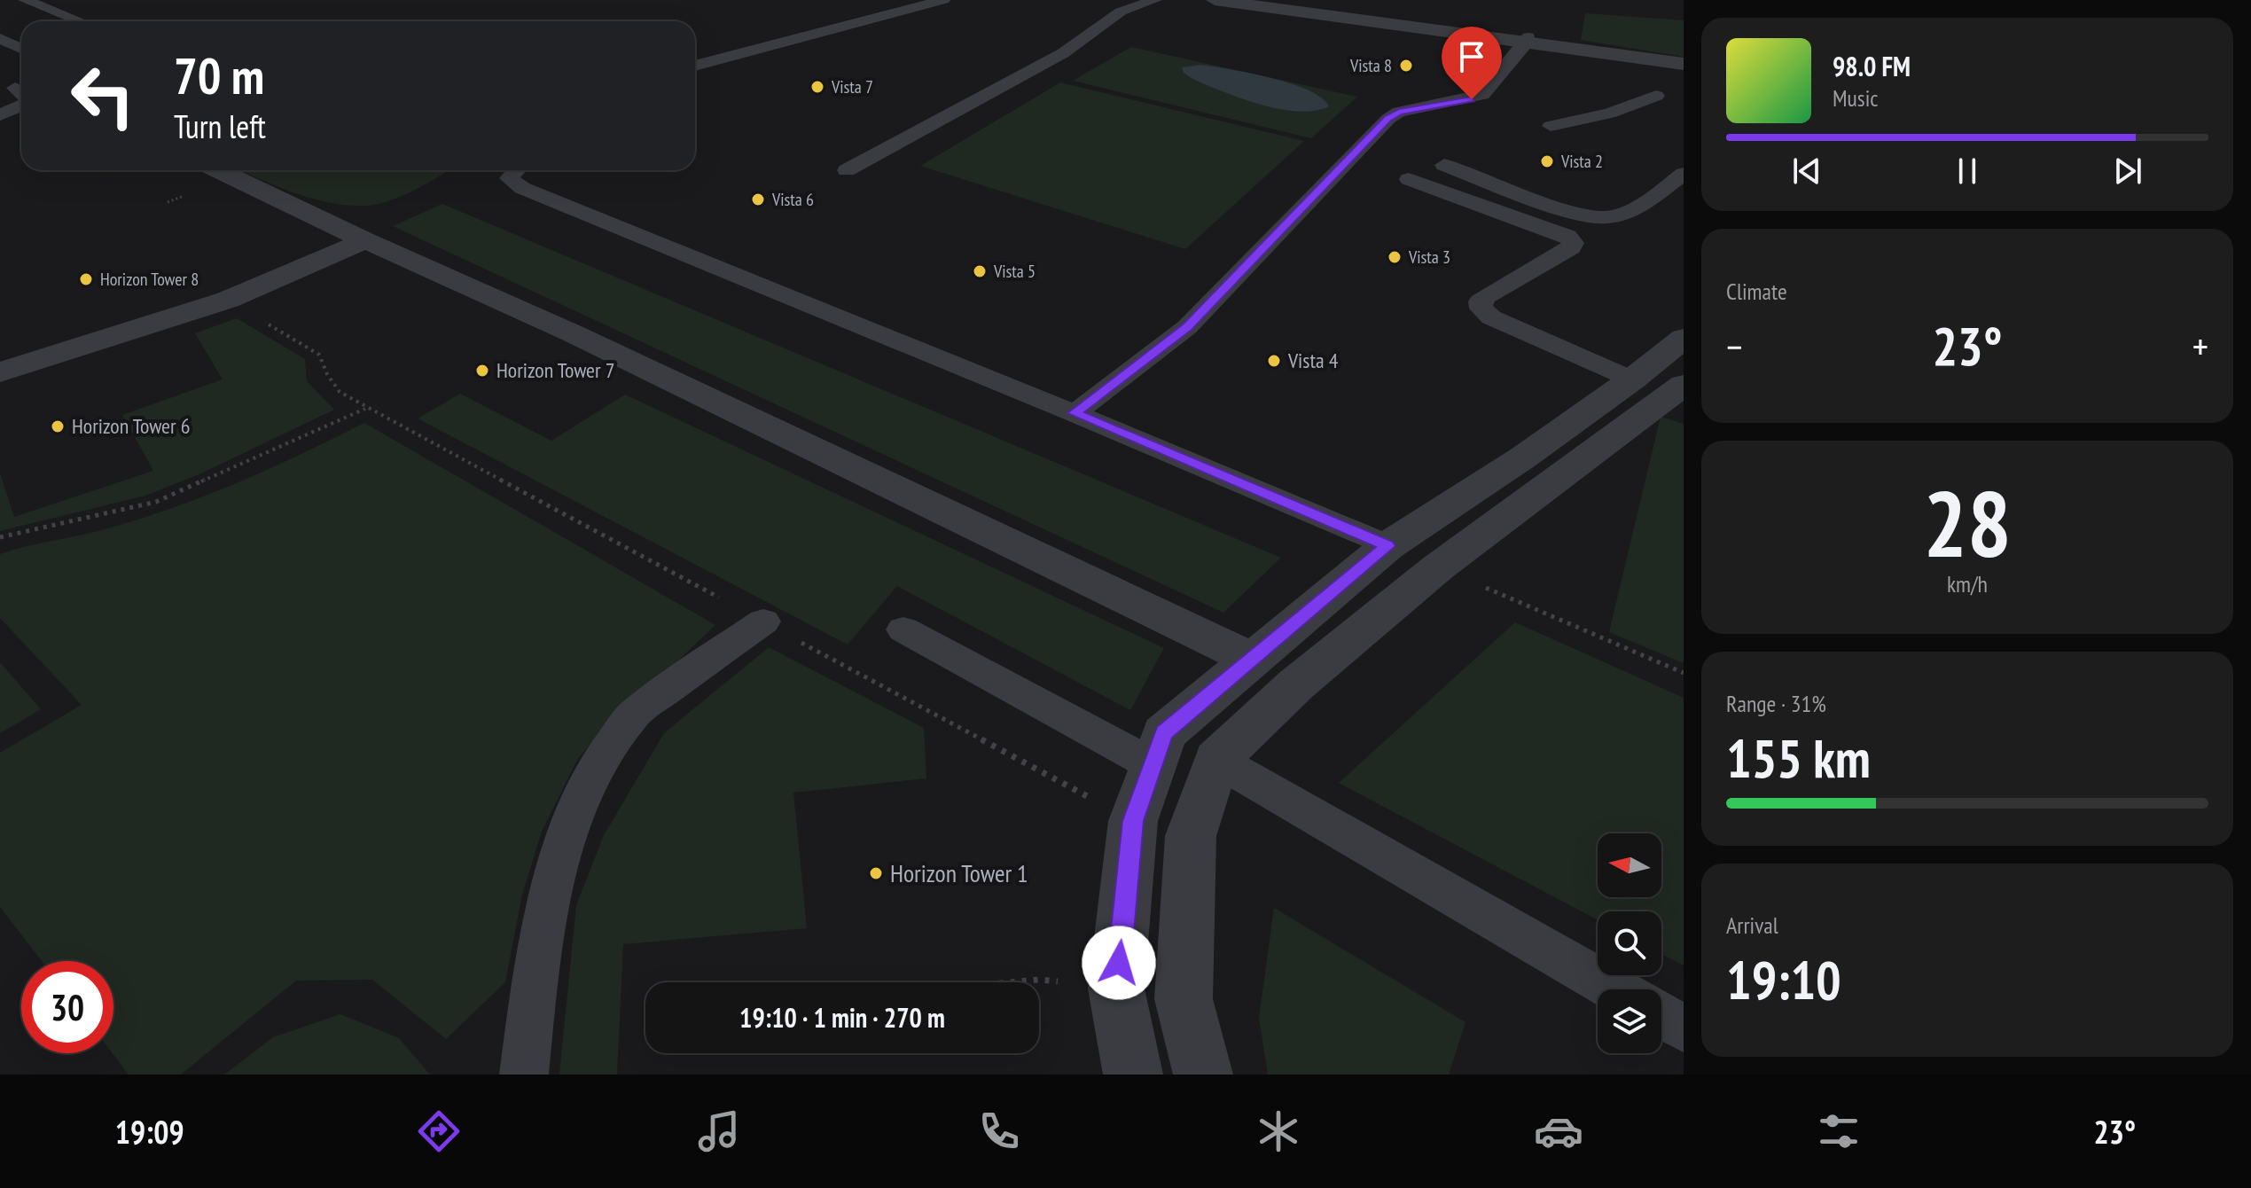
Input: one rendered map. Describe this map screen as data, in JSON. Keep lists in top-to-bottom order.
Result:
{
  "places": [
    "Vista 8",
    "Vista 7",
    "Vista 2",
    "Vista 6",
    "Vista 3",
    "Vista 5",
    "Horizon Tower 8",
    "Vista 4",
    "Horizon Tower 7",
    "Horizon Tower 6",
    "Horizon Tower 1"
  ],
  "north": "left",
  "page": {
    "turn": ["70 m", "Turn left"],
    "song": ["98.0 FM", "Music"],
    "tile": [
      "Climate",
      ["28", "km/h"],
      ["Range · 31%", "155 km"],
      ["Arrival", "19:10"]
    ],
    "heat": ["−", "23°", "+"],
    "limit": "30",
    "trip": "19:10 · 1 min · 270 m",
    "tabs": ["19:09", "23°"]
  }
}
